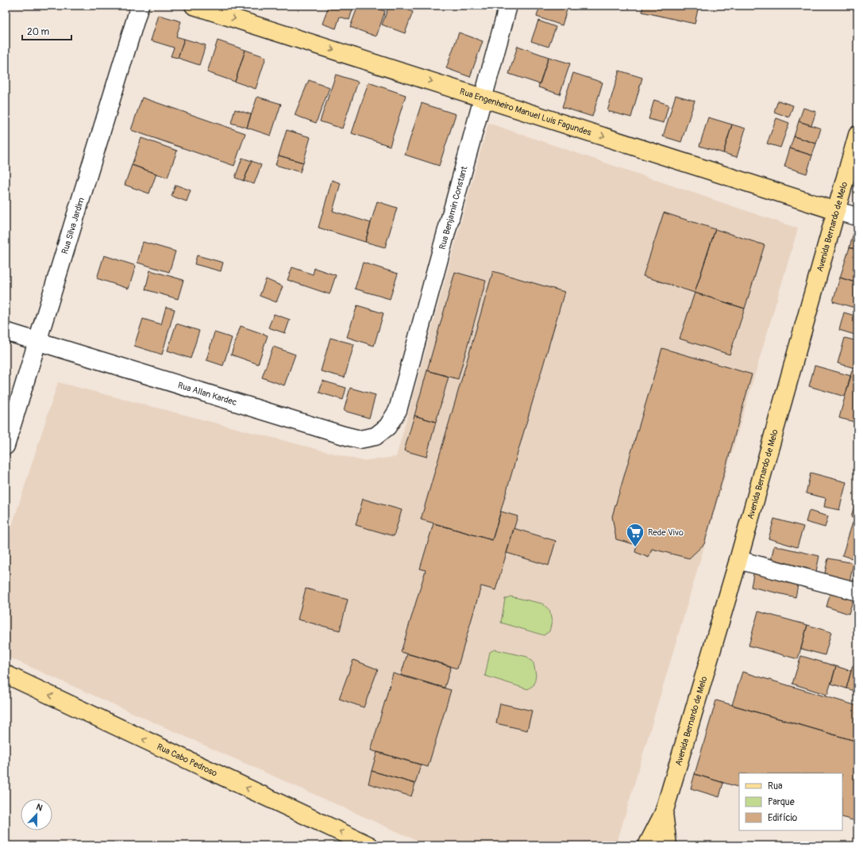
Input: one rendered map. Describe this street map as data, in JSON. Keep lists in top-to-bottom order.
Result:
{
  "streets": {
    "main road": ["Rua Engenheiro Manuel Luis Fagundes", "Avenida Bernardo de Melo", "Rua Cabo Pedroso"],
    "street": ["Rua Benjamin Constant", "Rua Silva Jardim", "Rua Allan Kardec"]
  },
  "crossings": [
    ["Rua Engenheiro Manuel Luis Fagundes", "Rua Benjamin Constant"],
    ["Rua Engenheiro Manuel Luis Fagundes", "Avenida Bernardo de Melo"],
    ["Rua Benjamin Constant", "Rua Allan Kardec"],
    ["Rua Silva Jardim", "Rua Allan Kardec"]
  ],
  "one_way": ["Rua Engenheiro Manuel Luis Fagundes", "Rua Cabo Pedroso"],
  "places": {
    "supermarket": ["Rede Vivo"]
  },
  "legend": ["Rua", "Parque", "Edifício"],
  "scale_bar": "20 m",
  "north": "top"
}
